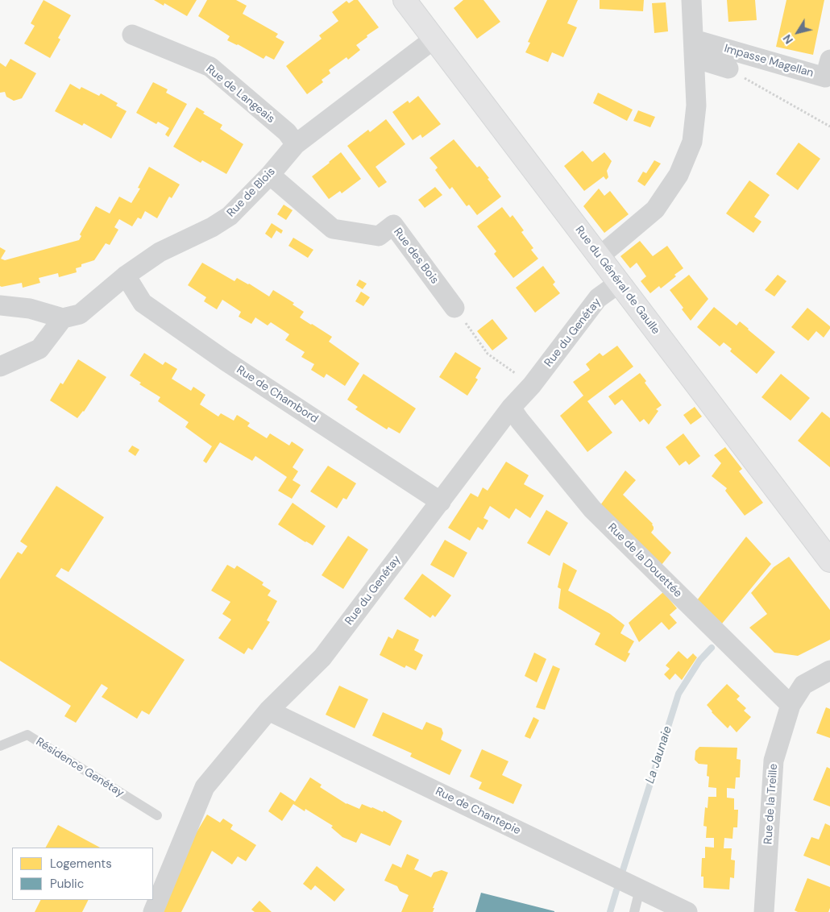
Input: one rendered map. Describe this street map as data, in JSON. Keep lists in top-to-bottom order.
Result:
{
  "streets": {
    "street": [
      "Impasse Magellan",
      "Rue de Langeais",
      "Rue de Blois",
      "Rue des Bois",
      "Rue du Général de Gaulle",
      "Rue du Genétay",
      "Rue de Chambord",
      "Rue de la Douettée",
      "Rue de la Treille",
      "Rue de Chantepie"
    ],
    "lane": ["Résidence Genétay"]
  },
  "crossings": [
    ["Rue de Langeais", "Rue de Blois"],
    ["Rue de Blois", "Rue des Bois"],
    ["Rue de Blois", "Rue du Général de Gaulle"],
    ["Rue de Blois", "Rue de Chambord"],
    ["Rue du Général de Gaulle", "Rue du Genétay"],
    ["Rue du Genétay", "Rue de Chambord"],
    ["Rue du Genétay", "Rue de la Douettée"],
    ["Rue du Genétay", "Rue de Chantepie"],
    ["Rue de la Douettée", "Rue de la Treille"]
  ],
  "water": ["La Jaunaie"],
  "legend": ["Logements", "Public"],
  "north": "bottom left"
}
